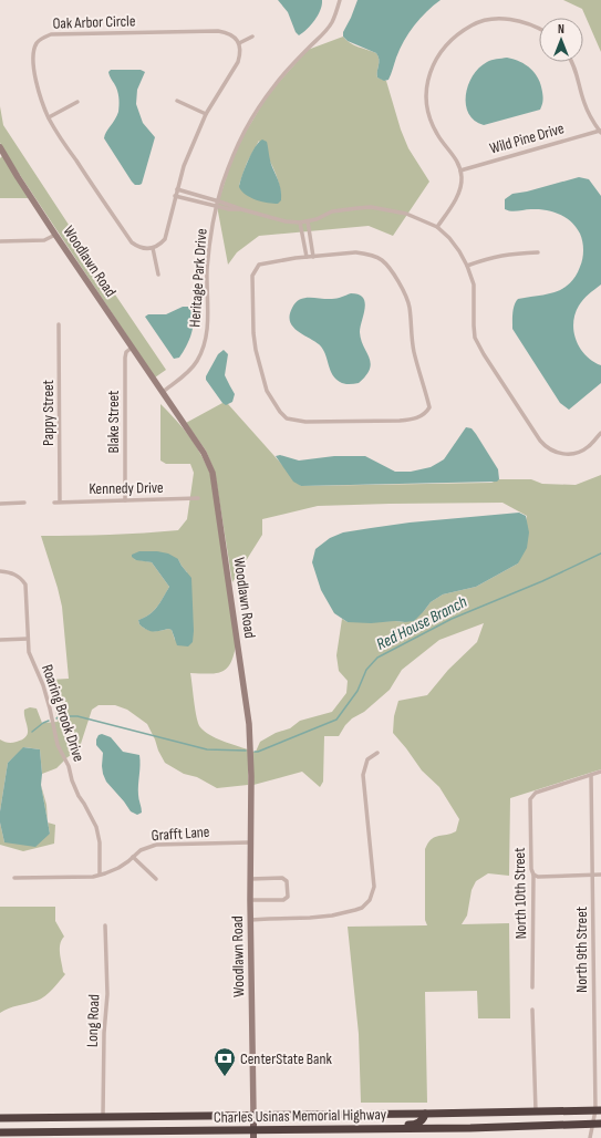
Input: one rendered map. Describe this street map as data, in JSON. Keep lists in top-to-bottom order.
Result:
{
  "streets": {
    "highway": ["Charles Usinas Memorial Highway"],
    "street": [
      "Oak Arbor Circle",
      "Wild Pine Drive",
      "Woodlawn Road",
      "Heritage Park Drive",
      "Pappy Street",
      "Blake Street",
      "Kennedy Drive",
      "Roaring Brook Drive",
      "Grafft Lane",
      "North 10th Street",
      "North 9th Street",
      "Long Road"
    ]
  },
  "crossings": [
    ["Woodlawn Road", "Heritage Park Drive"],
    ["Woodlawn Road", "Blake Street"],
    ["Woodlawn Road", "Grafft Lane"],
    ["Woodlawn Road", "Charles Usinas Memorial Highway"],
    ["Pappy Street", "Kennedy Drive"],
    ["Blake Street", "Kennedy Drive"],
    ["Roaring Brook Drive", "Grafft Lane"],
    ["North 10th Street", "North 9th Street"],
    ["North 9th Street", "Charles Usinas Memorial Highway"],
    ["Long Road", "Charles Usinas Memorial Highway"]
  ],
  "water": ["Red House Branch"],
  "places": {
    "bank": ["CenterState Bank"]
  },
  "north": "top"
}
